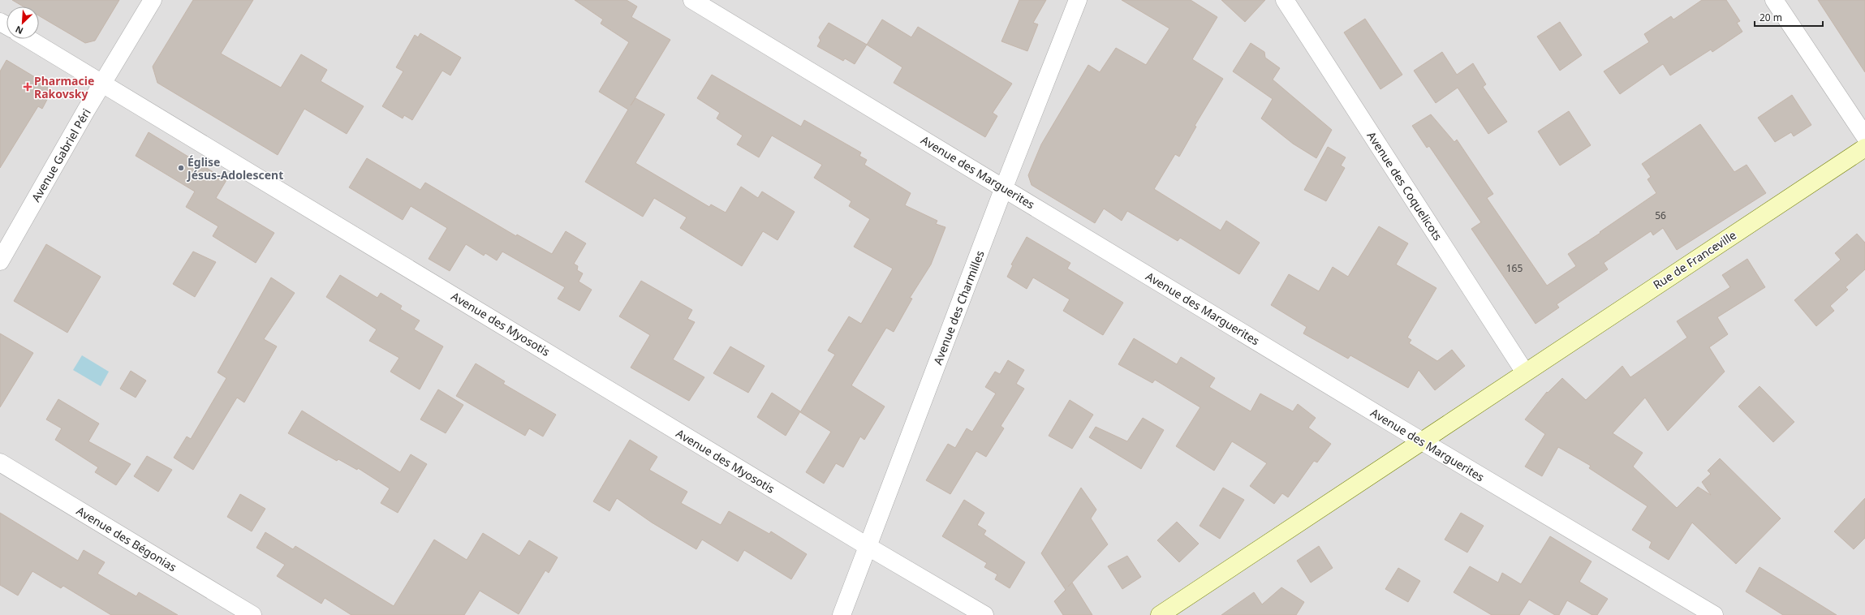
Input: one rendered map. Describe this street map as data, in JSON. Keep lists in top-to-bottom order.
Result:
{
  "streets": {
    "street": [
      "Avenue Gabriel Péri",
      "Avenue des Marguerites",
      "Avenue des Coquelicots",
      "Rue de Franceville",
      "Avenue des Charmilles",
      "Avenue des Myosotis",
      "Avenue des Bégonias"
    ]
  },
  "crossings": [
    ["Avenue Gabriel Péri", "Avenue des Myosotis"],
    ["Avenue des Marguerites", "Rue de Franceville"],
    ["Avenue des Marguerites", "Avenue des Charmilles"],
    ["Avenue des Coquelicots", "Rue de Franceville"],
    ["Avenue des Charmilles", "Avenue des Myosotis"]
  ],
  "places": {
    "health": ["Pharmacie Rakovsky"],
    "other": ["Église Jésus-Adolescent"]
  },
  "house_numbers": ["56", "165"],
  "scale_bar": "20 m",
  "north": "bottom left"
}
